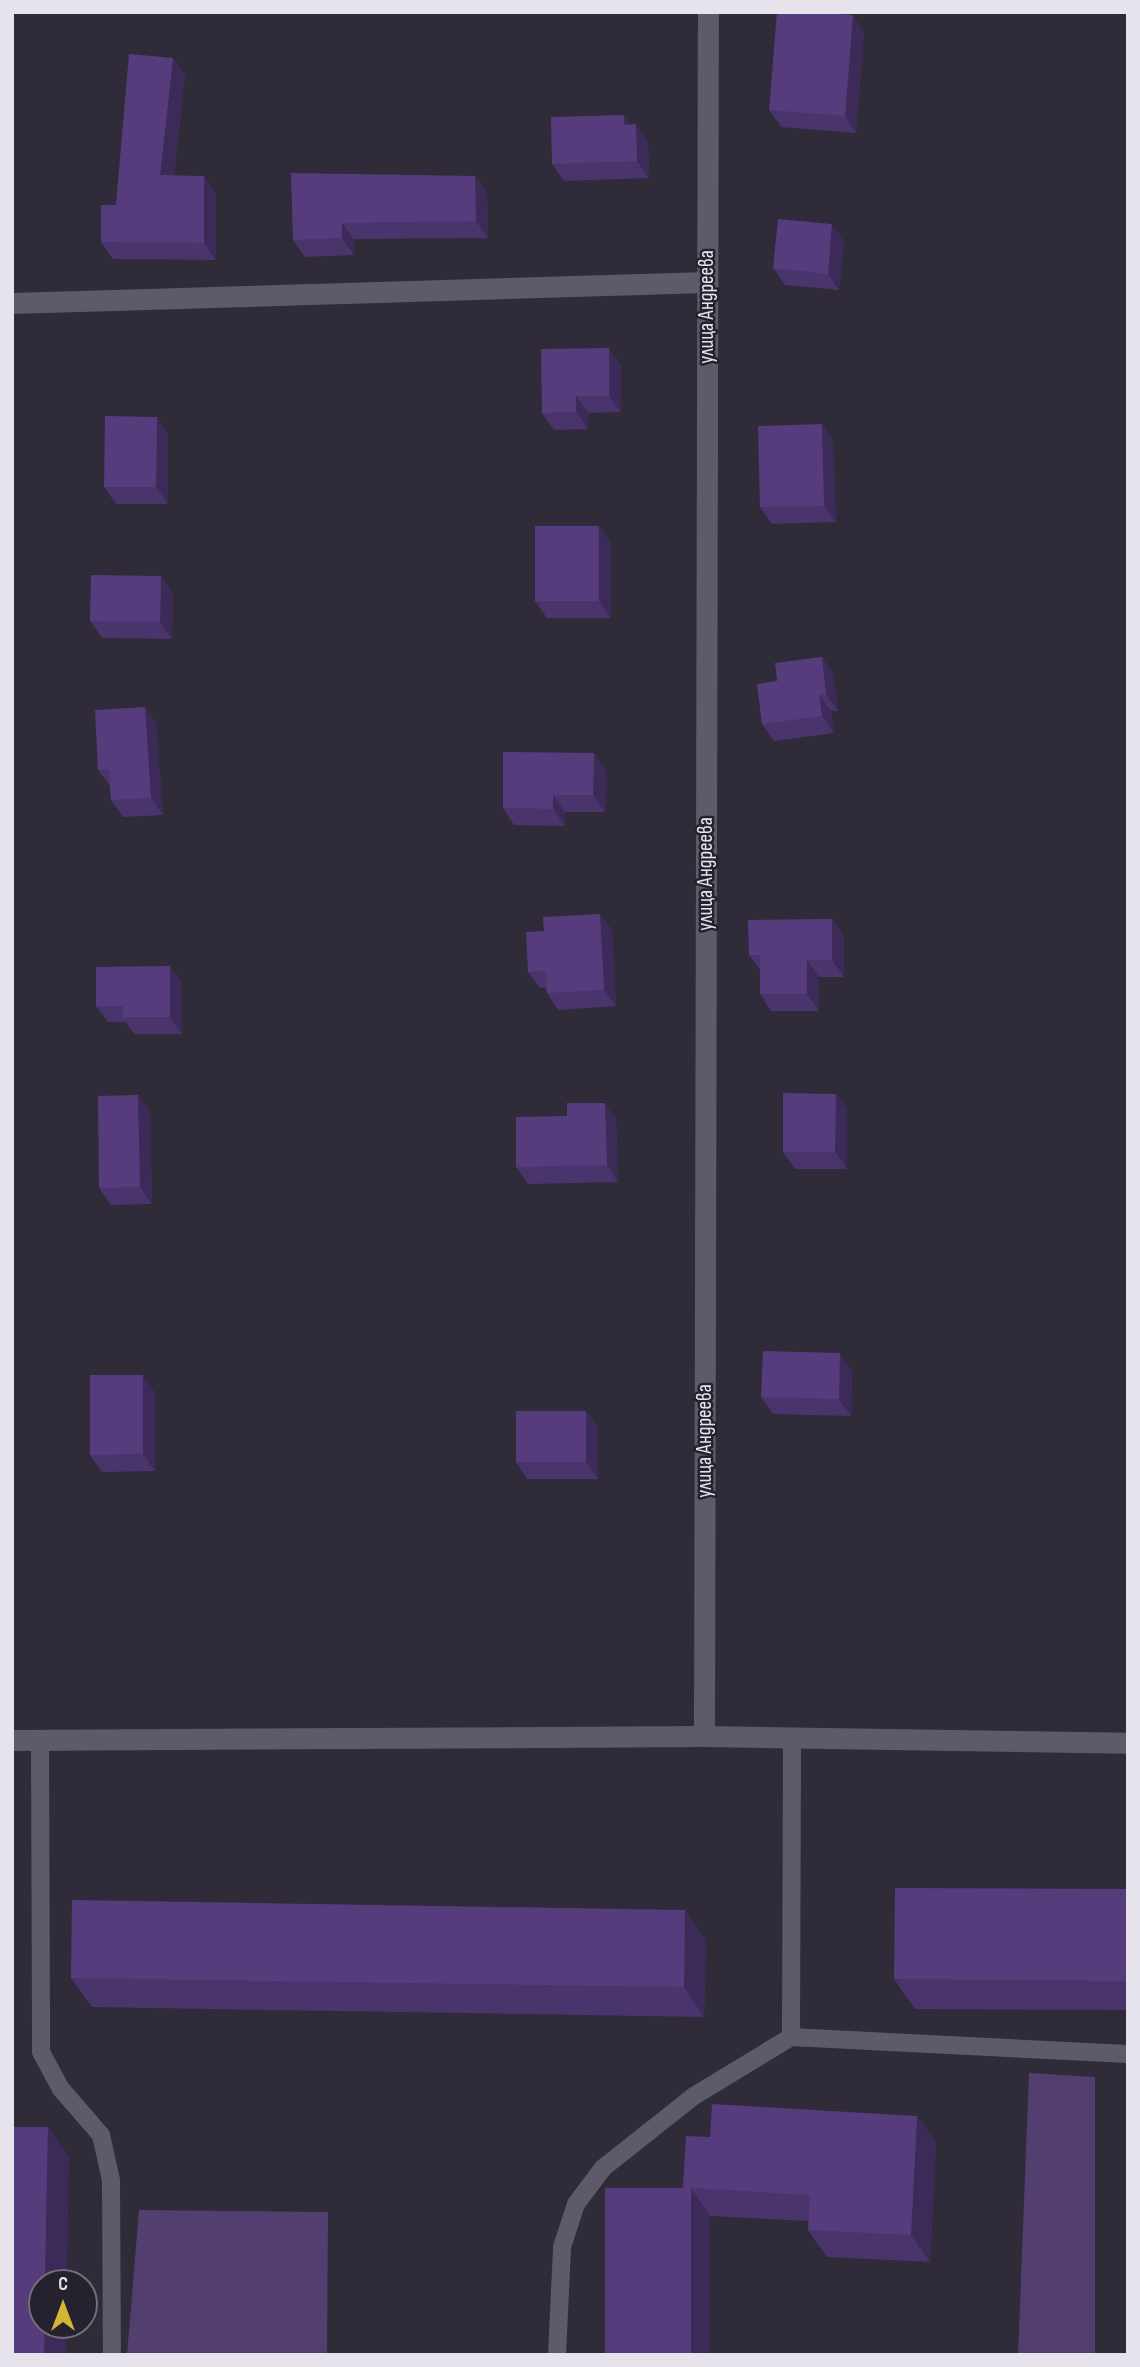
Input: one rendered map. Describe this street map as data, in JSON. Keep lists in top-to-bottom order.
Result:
{
  "streets": {
    "street": ["улица Андреева"]
  },
  "north": "top"
}
